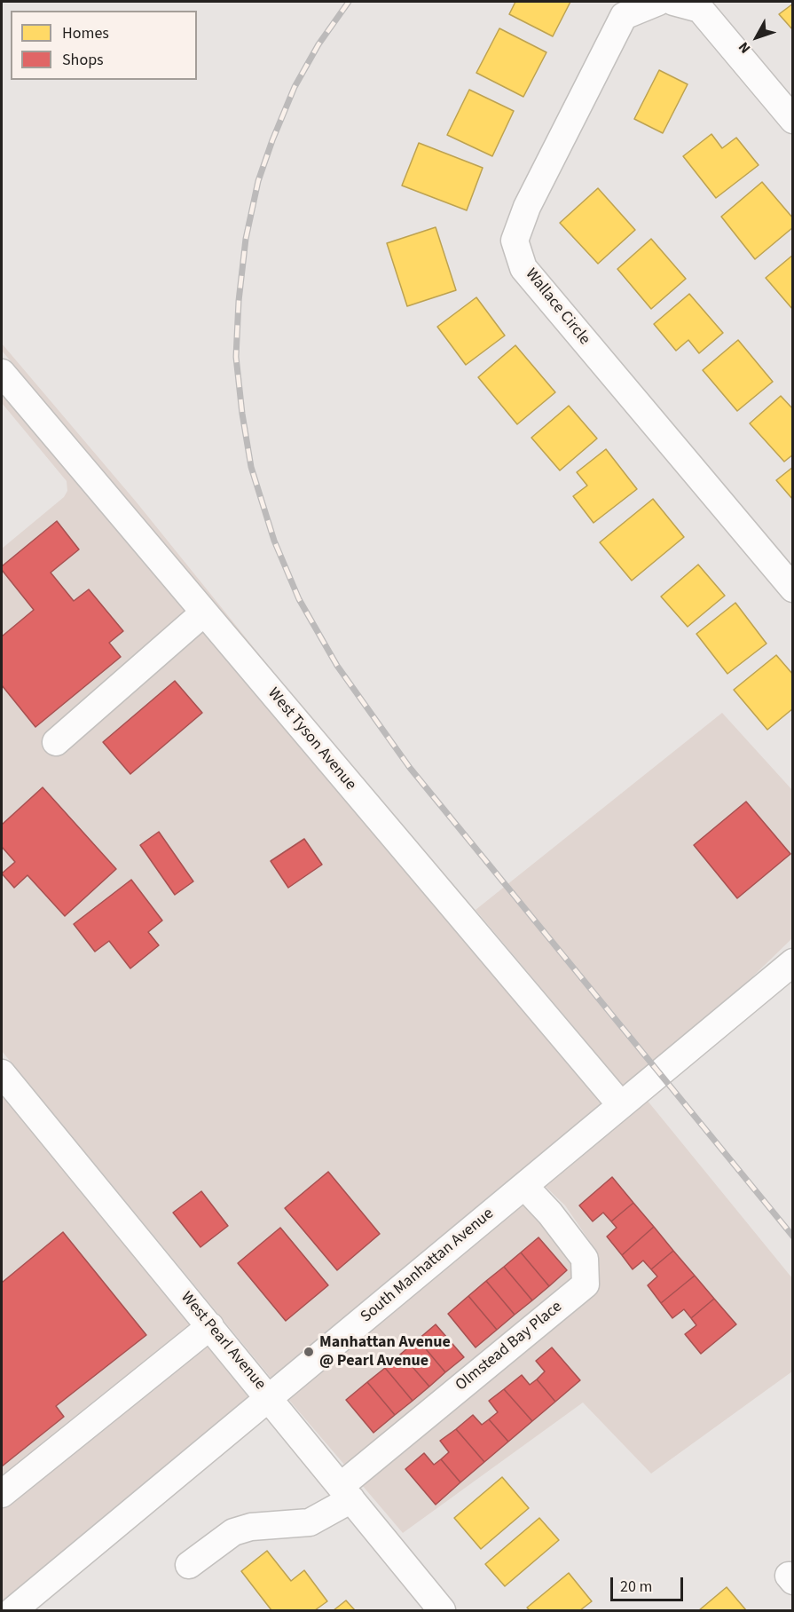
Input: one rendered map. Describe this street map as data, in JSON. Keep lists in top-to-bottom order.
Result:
{
  "streets": {
    "street": [
      "Wallace Circle",
      "West Tyson Avenue",
      "South Manhattan Avenue",
      "West Pearl Avenue",
      "Olmstead Bay Place"
    ]
  },
  "crossings": [
    ["West Tyson Avenue", "South Manhattan Avenue"],
    ["South Manhattan Avenue", "West Pearl Avenue"],
    ["South Manhattan Avenue", "Olmstead Bay Place"],
    ["West Pearl Avenue", "Olmstead Bay Place"]
  ],
  "places": ["Manhattan Avenue @ Pearl Avenue"],
  "legend": ["Homes", "Shops"],
  "scale_bar": "20 m",
  "north": "bottom left"
}
